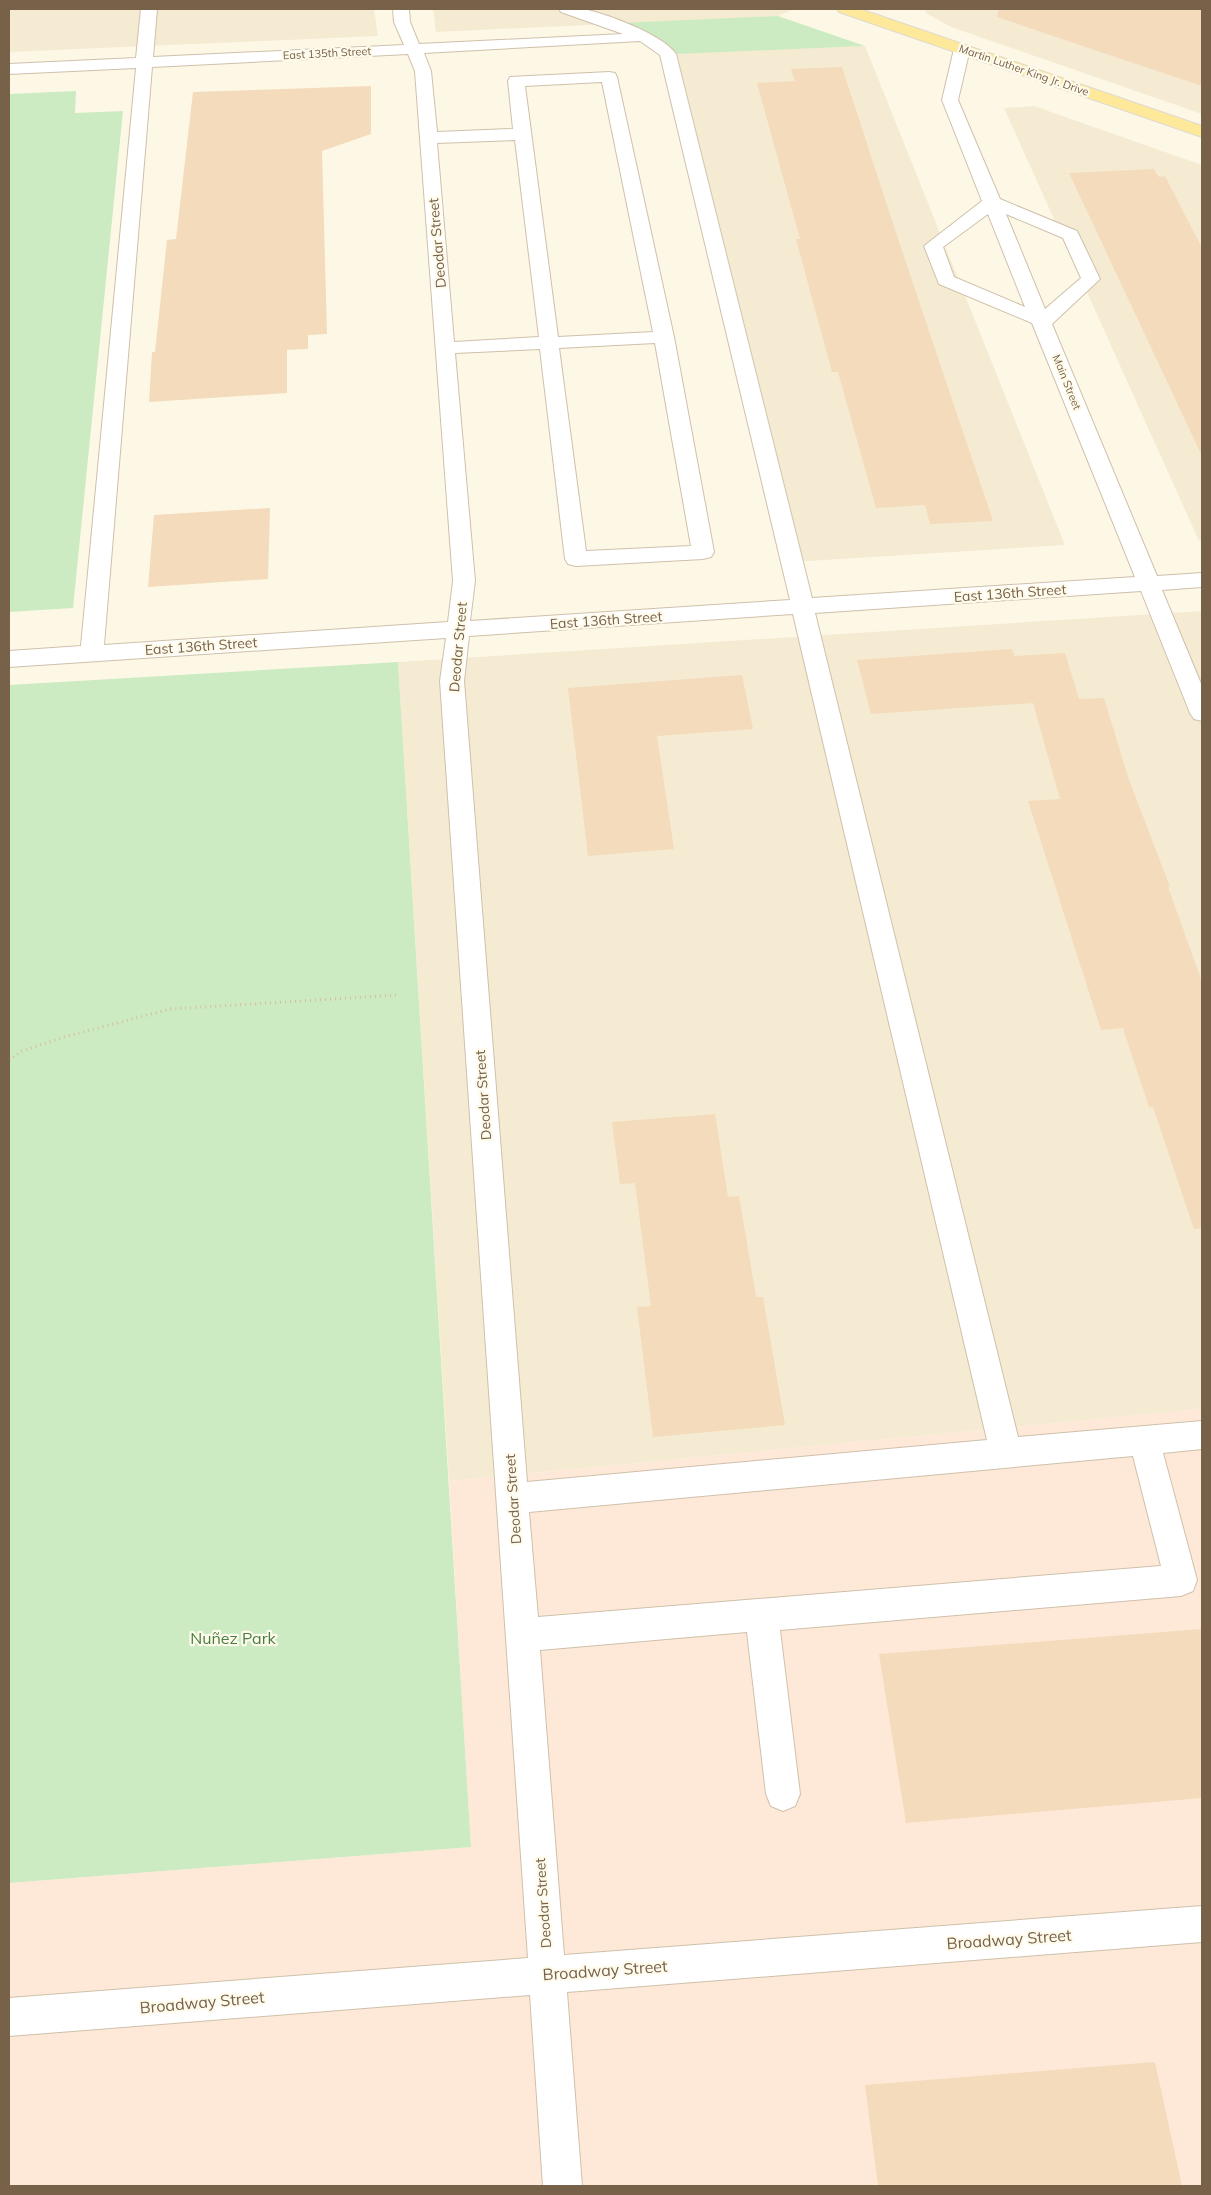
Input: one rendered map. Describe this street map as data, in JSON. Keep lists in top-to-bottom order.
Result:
{
  "streets": {
    "main road": ["Martin Luther King Jr. Drive"],
    "street": [
      "East 135th Street",
      "Deodar Street",
      "Main Street",
      "East 136th Street",
      "Broadway Street"
    ]
  },
  "crossings": [
    ["East 135th Street", "Deodar Street"],
    ["Martin Luther King Jr. Drive", "Main Street"],
    ["Deodar Street", "East 136th Street"],
    ["Deodar Street", "Broadway Street"],
    ["Main Street", "East 136th Street"]
  ],
  "parks": ["Nuñez Park"]
}
